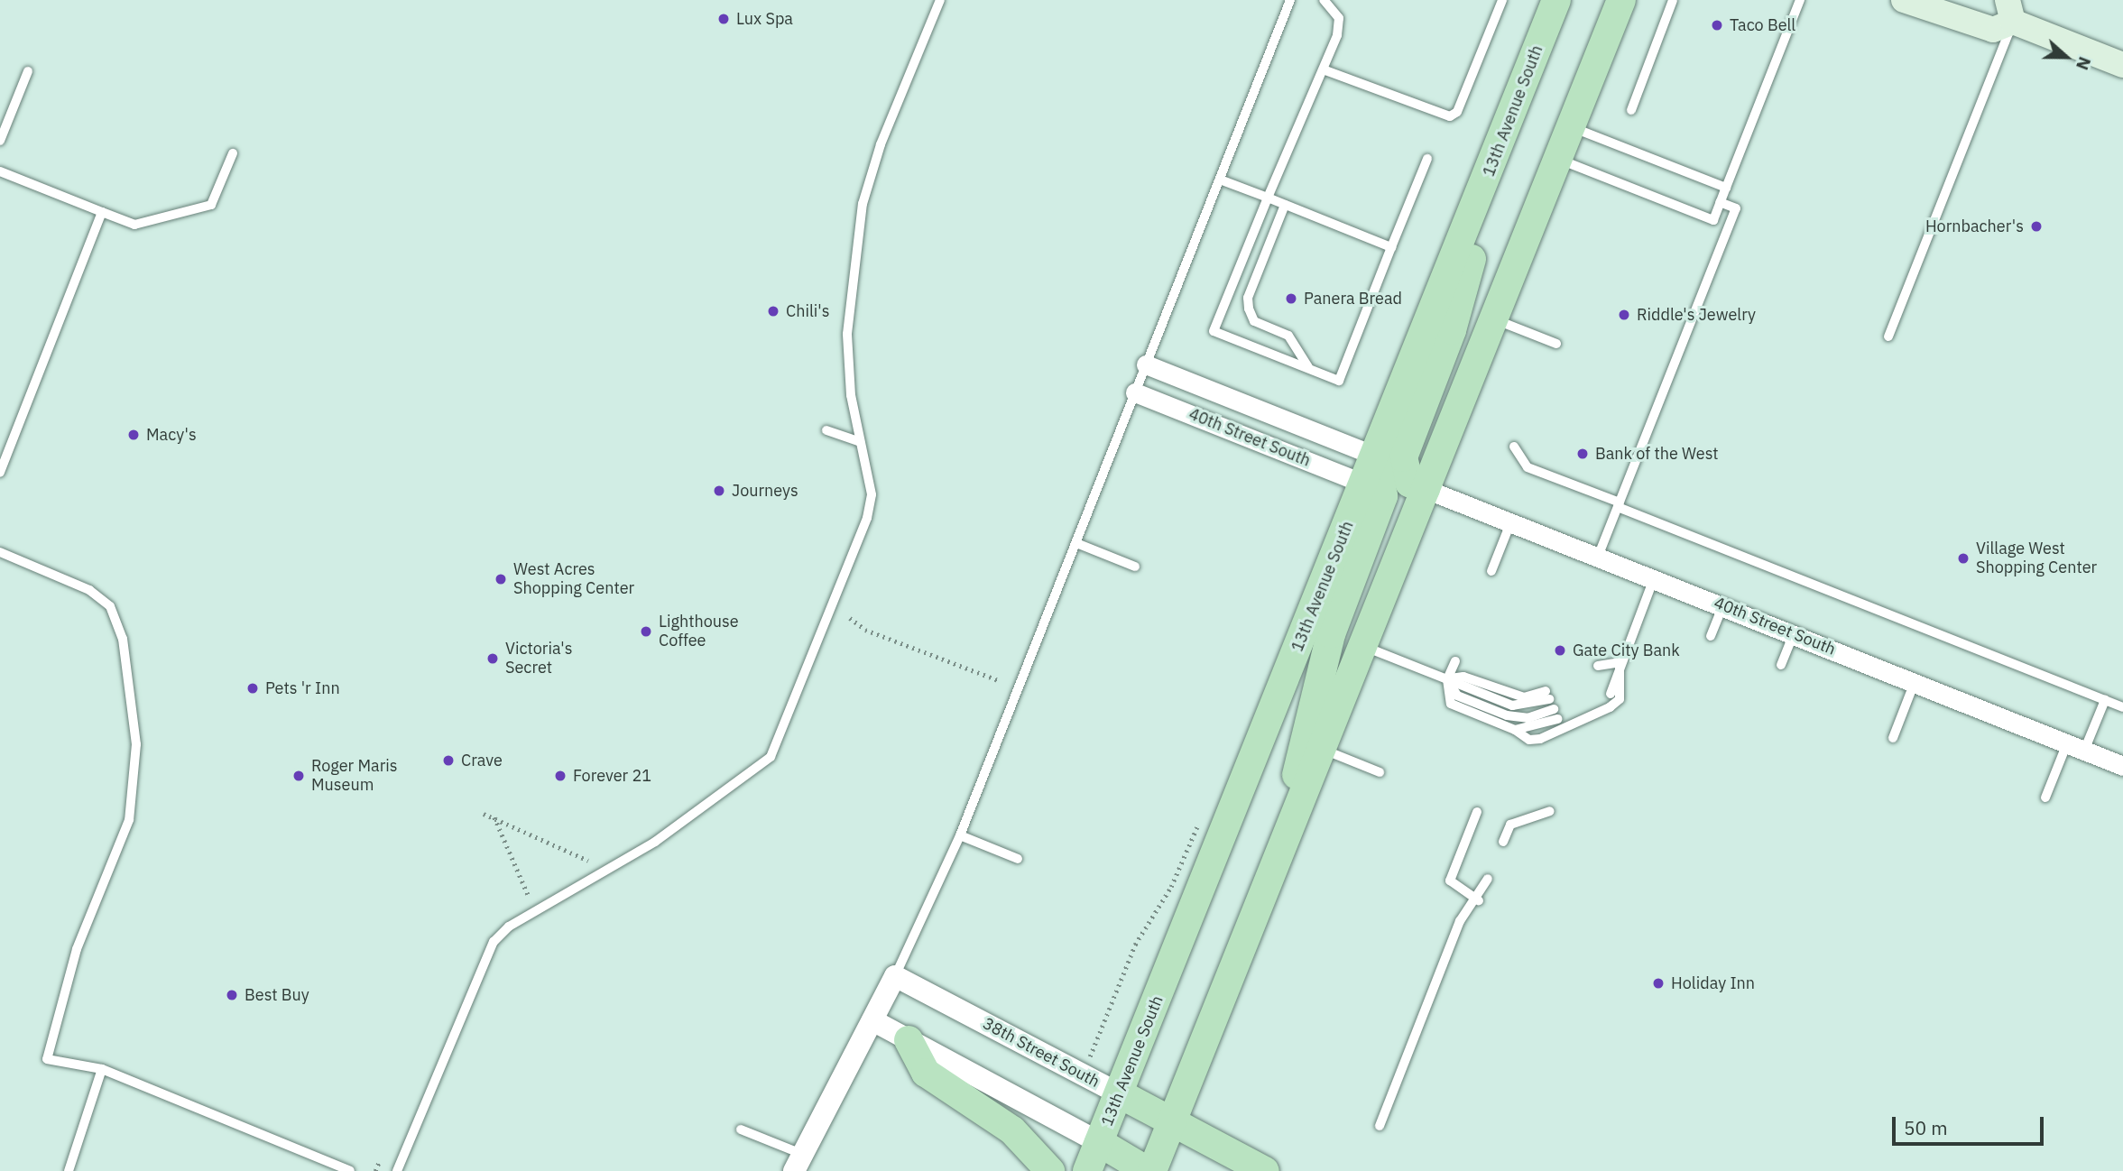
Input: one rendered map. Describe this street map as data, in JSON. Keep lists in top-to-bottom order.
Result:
{
  "streets": {
    "main road": ["13th Avenue South", "38th Street South"],
    "street": ["40th Street South"]
  },
  "crossings": [
    ["13th Avenue South", "40th Street South"],
    ["13th Avenue South", "38th Street South"]
  ],
  "places": [
    "Lux Spa",
    "Taco Bell",
    "Hornbacher's",
    "Panera Bread",
    "Chili's",
    "Riddle's Jewelry",
    "Macy's",
    "Bank of the West",
    "Journeys",
    "Village West Shopping Center",
    "West Acres Shopping Center",
    "Lighthouse Coffee",
    "Gate City Bank",
    "Victoria's Secret",
    "Pets 'r Inn",
    "Crave",
    "Roger Maris Museum",
    "Forever 21",
    "Holiday Inn",
    "Best Buy"
  ],
  "scale_bar": "50 m",
  "north": "right"
}
